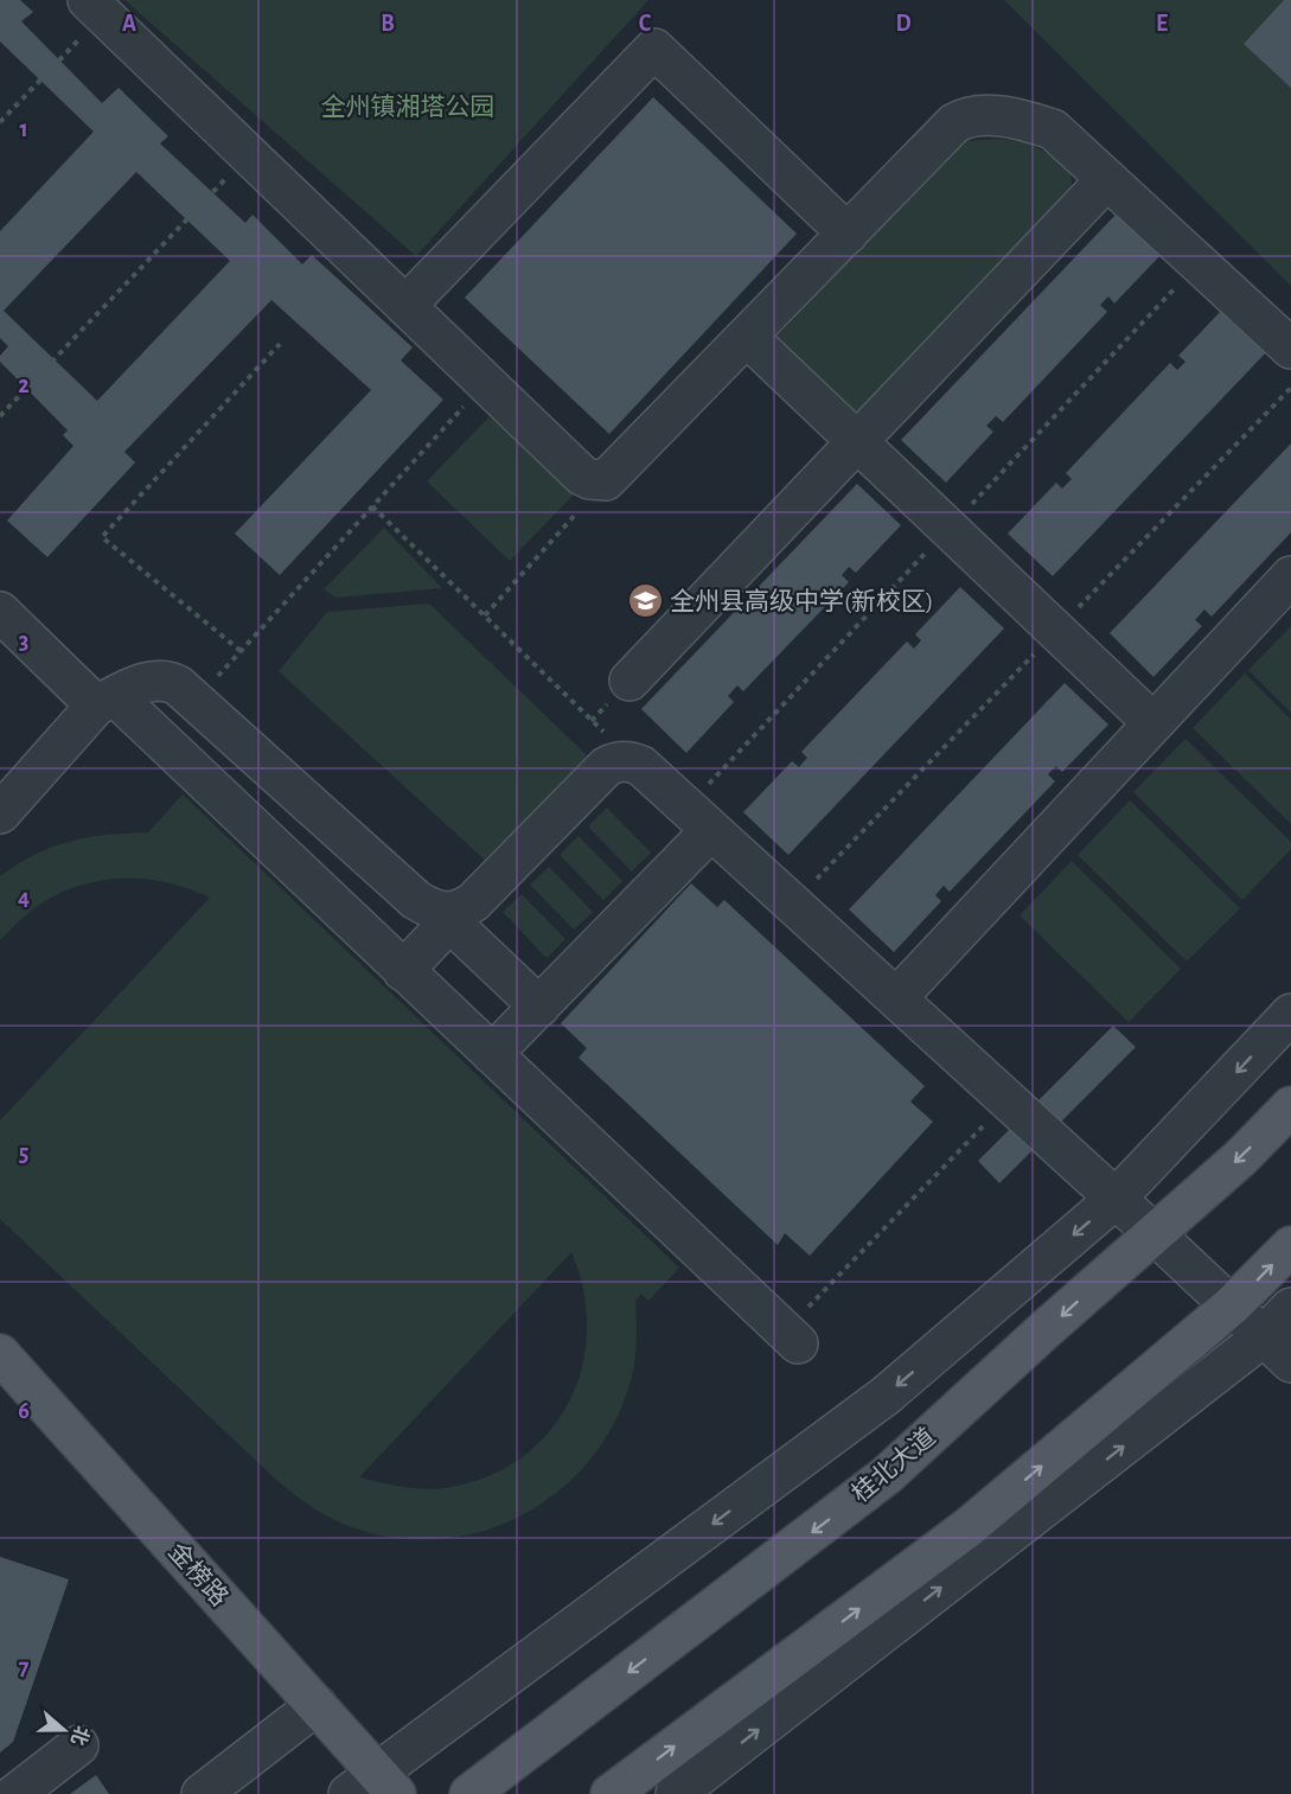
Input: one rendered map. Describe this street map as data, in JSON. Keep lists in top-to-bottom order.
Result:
{
  "streets": {
    "main road": ["桂北大道", "金榜路"]
  },
  "parks": ["全州镇湘塔公园"],
  "places": {
    "school or university": ["全州县高级中学(新校区)"]
  },
  "north": "right",
  "grid": {
    "columns": [
      "A",
      "B",
      "C",
      "D",
      "E"
    ],
    "rows": [
      "1",
      "2",
      "3",
      "4",
      "5",
      "6",
      "7"
    ]
  }
}
